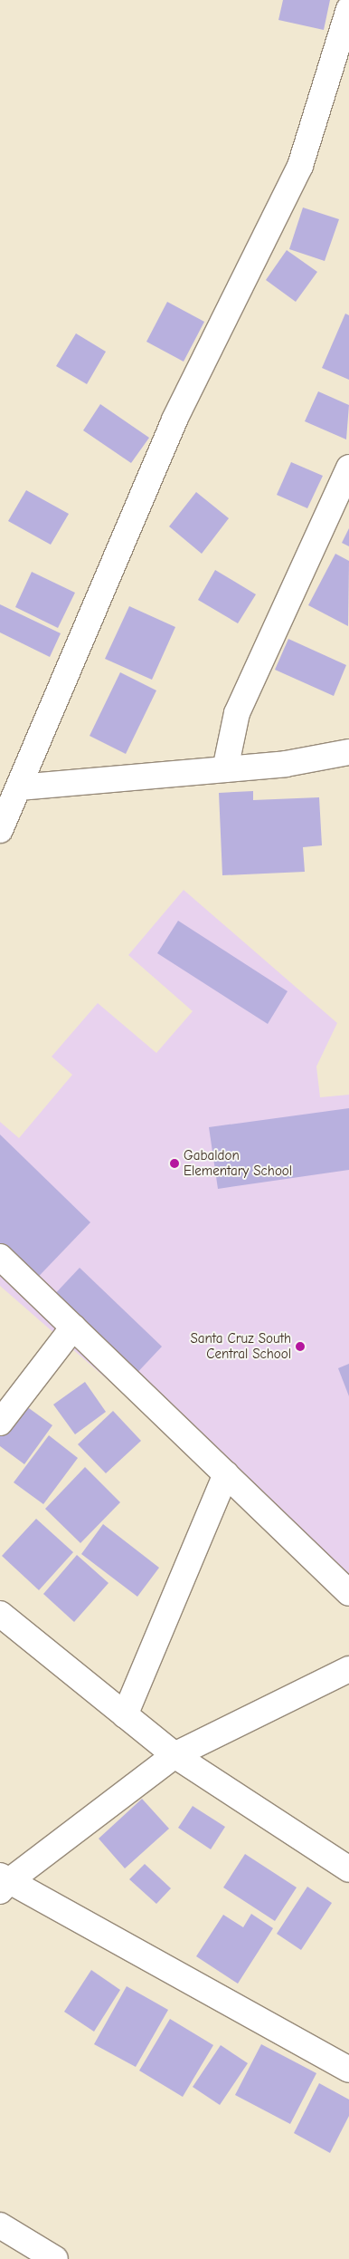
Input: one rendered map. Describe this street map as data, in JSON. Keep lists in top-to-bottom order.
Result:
{
  "places": ["Gabaldon Elementary School", "Santa Cruz South Central School"]
}
